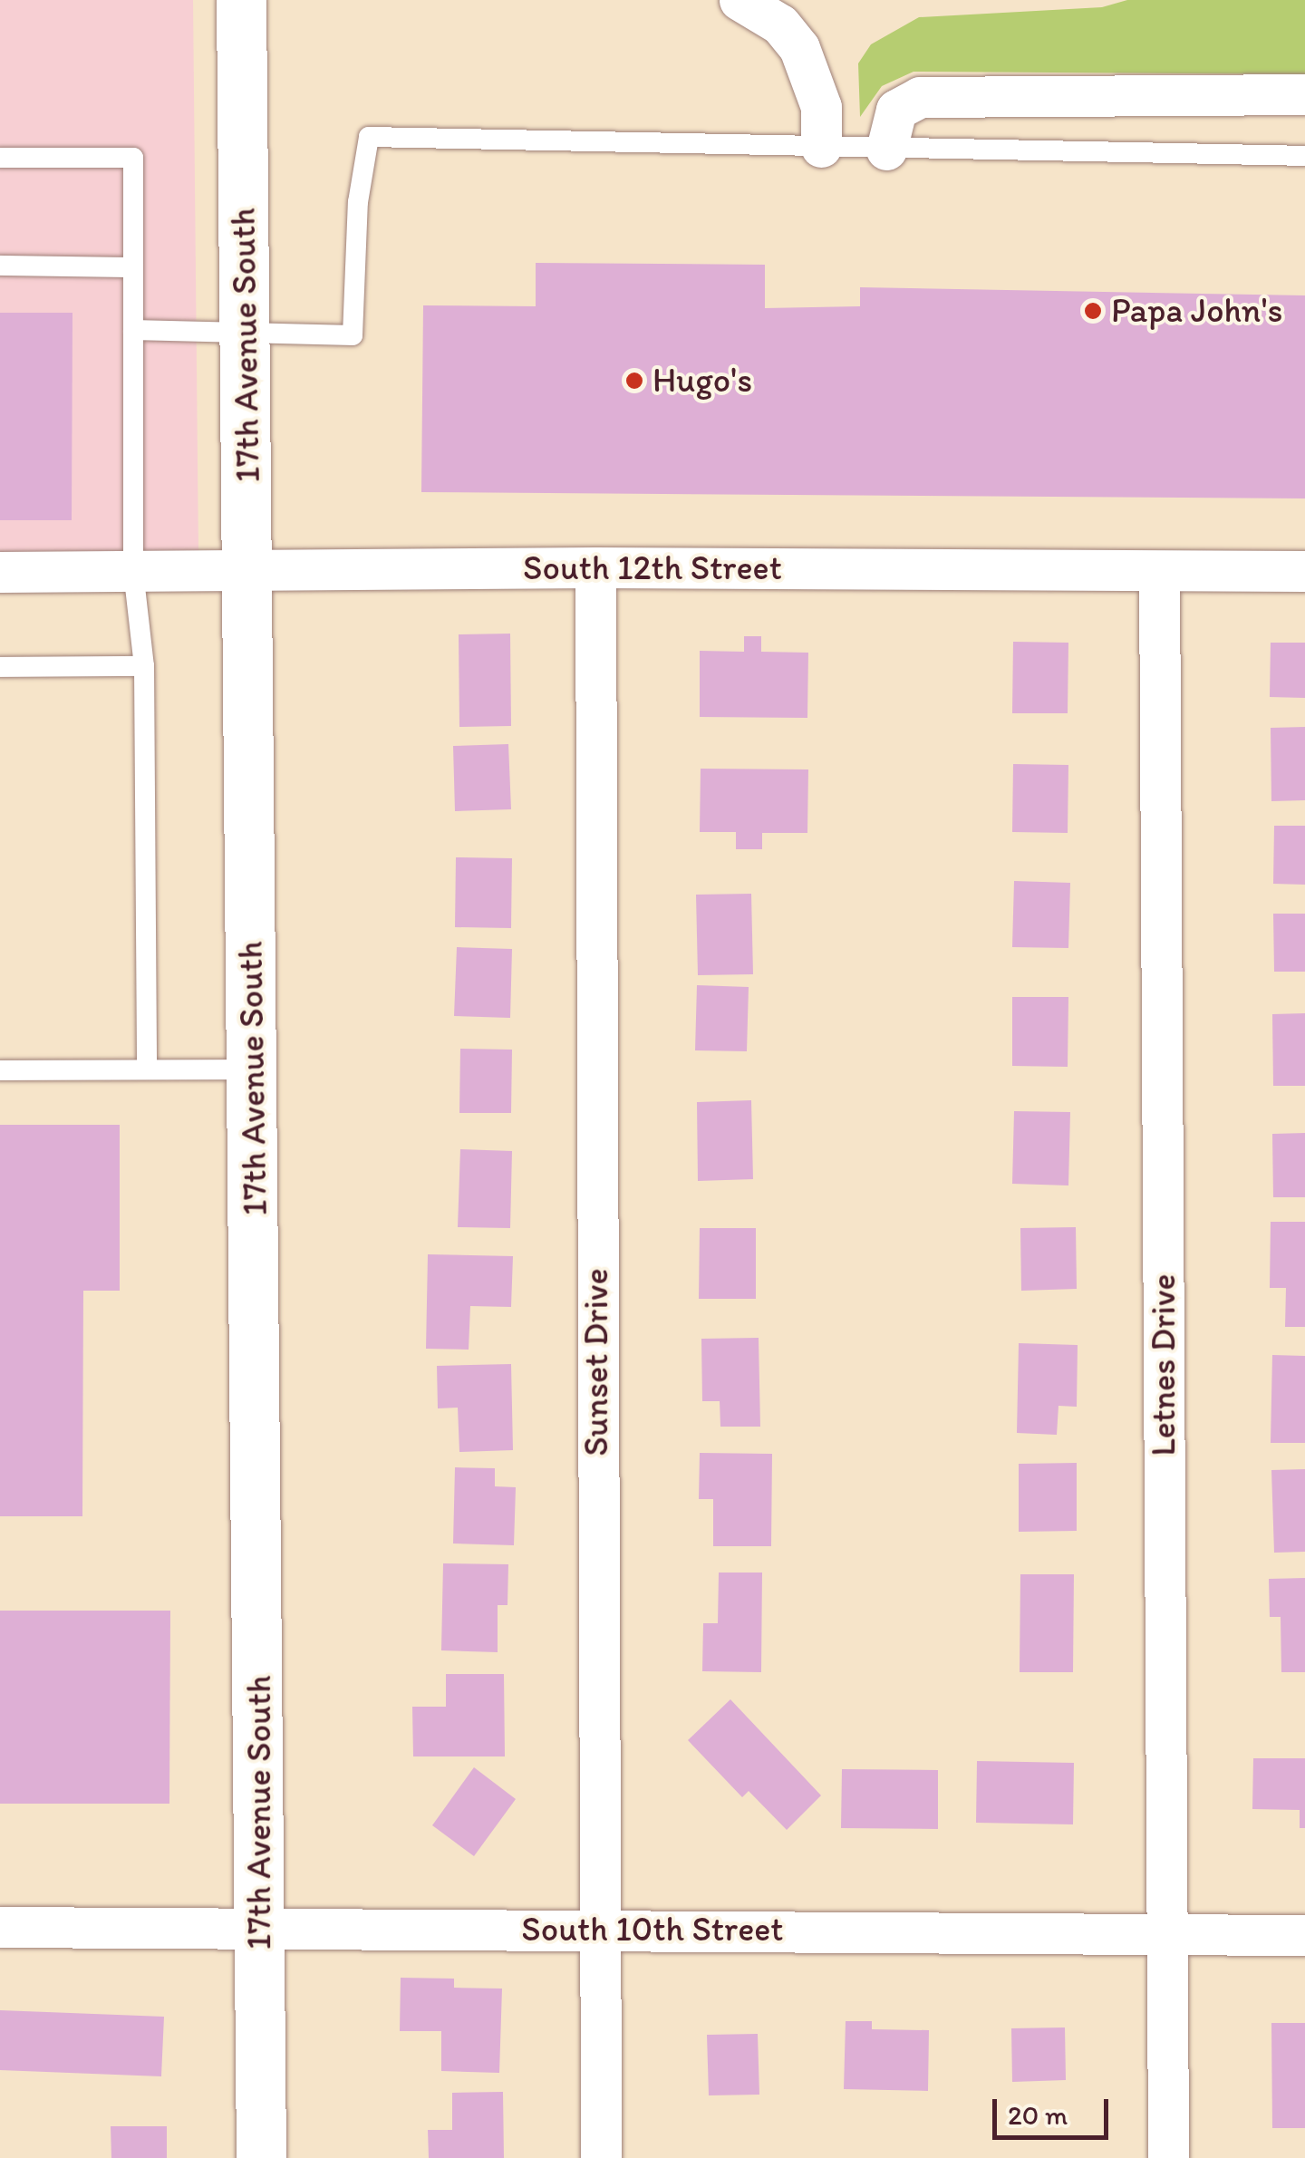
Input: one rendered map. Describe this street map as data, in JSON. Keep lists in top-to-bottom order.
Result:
{
  "streets": {
    "street": [
      "17th Avenue South",
      "South 12th Street",
      "Sunset Drive",
      "Letnes Drive",
      "South 10th Street"
    ]
  },
  "crossings": [
    ["17th Avenue South", "South 12th Street"],
    ["17th Avenue South", "South 10th Street"],
    ["South 12th Street", "Sunset Drive"],
    ["South 12th Street", "Letnes Drive"],
    ["Sunset Drive", "South 10th Street"],
    ["Letnes Drive", "South 10th Street"]
  ],
  "places": ["Papa John's", "Hugo's"],
  "scale_bar": "20 m"
}
